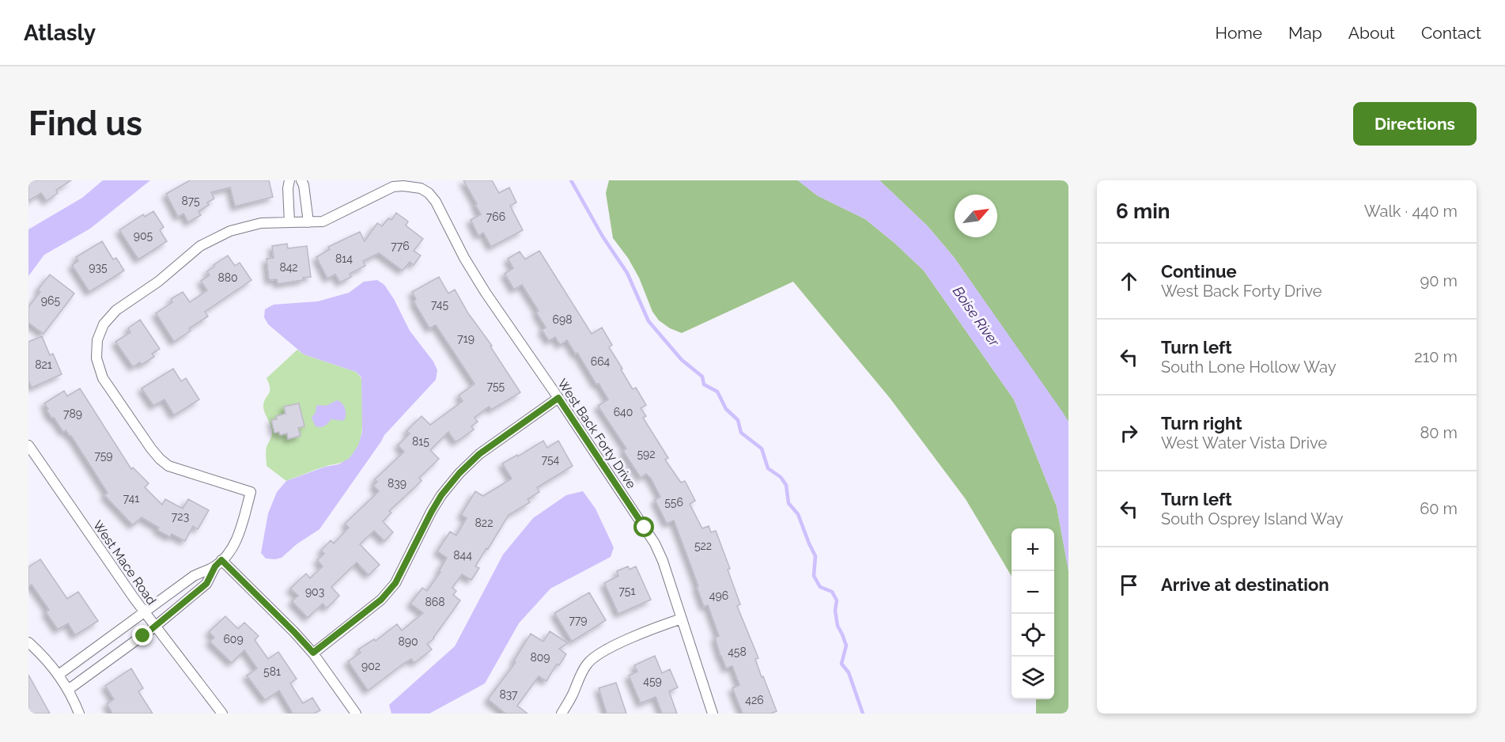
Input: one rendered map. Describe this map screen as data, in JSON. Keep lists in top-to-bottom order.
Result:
{
  "streets": {
    "street": ["West Back Forty Drive", "West Mace Road"]
  },
  "water": ["Boise River"],
  "house_numbers": [
    "875",
    "766",
    "905",
    "776",
    "814",
    "935",
    "842",
    "880",
    "965",
    "745",
    "698",
    "719",
    "664",
    "821",
    "755",
    "640",
    "789",
    "815",
    "592",
    "759",
    "754",
    "839",
    "741",
    "556",
    "723",
    "822",
    "522",
    "844",
    "751",
    "903",
    "496",
    "868",
    "779",
    "609",
    "890",
    "458",
    "809",
    "902",
    "581",
    "459",
    "837",
    "426"
  ],
  "north": "top right",
  "page": {
    "header": "Atlasly",
    "nav": [
      "Home",
      "Map",
      "About",
      "Contact"
    ],
    "buttons": "Directions",
    "title": "Find us",
    "heading": ["6 min", "Walk · 440 m"],
    "list": [
      ["Continue", "West Back Forty Drive", "90 m"],
      ["Turn left", "South Lone Hollow Way", "210 m"],
      ["Turn right", "West Water Vista Drive", "80 m"],
      ["Turn left", "South Osprey Island Way", "60 m"],
      "Arrive at destination"
    ],
    "map_buttons": ["+", "−"]
  }
}
